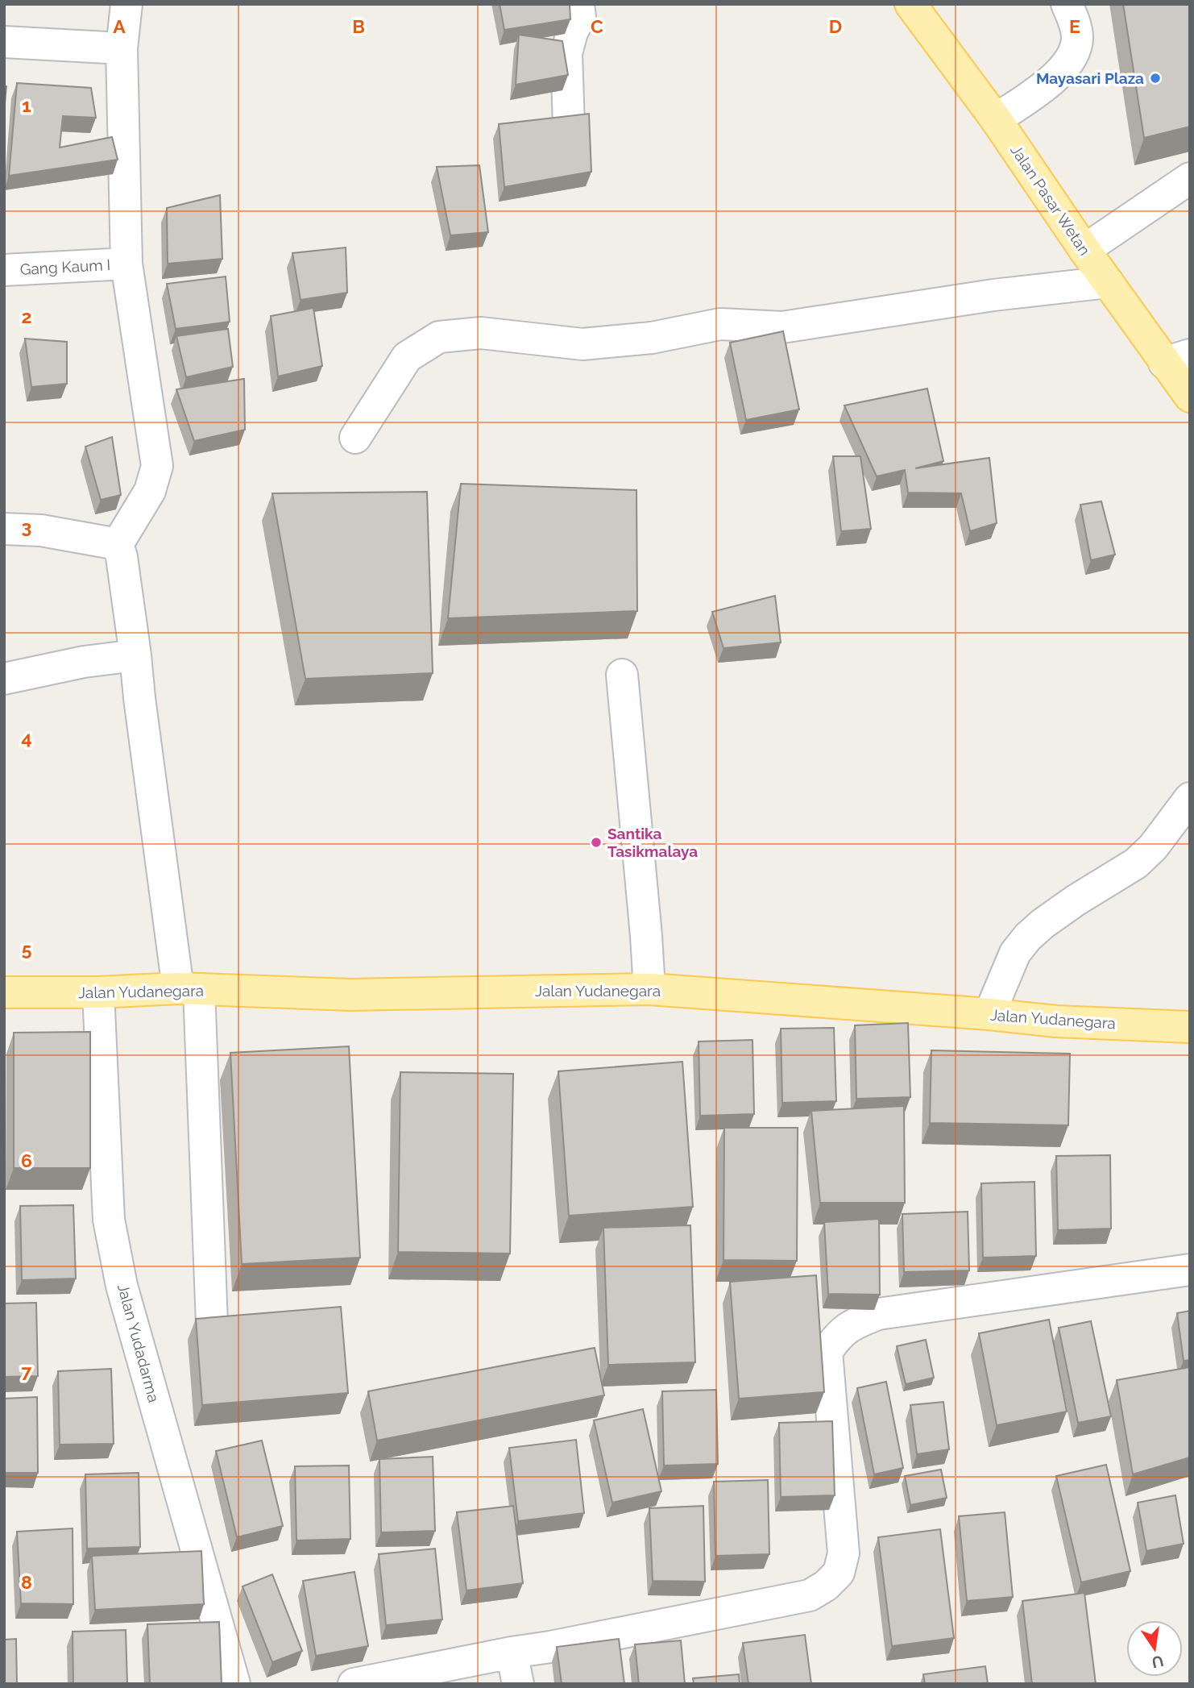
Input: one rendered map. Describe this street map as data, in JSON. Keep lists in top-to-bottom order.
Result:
{
  "streets": {
    "main road": ["Jalan Pasar Wetan", "Jalan Yudanegara"],
    "street": ["Gang Kaum I", "Jalan Yudadarma"]
  },
  "crossings": [
    ["Jalan Yudanegara", "Jalan Yudadarma"]
  ],
  "places": ["Mayasari Plaza", "Santika Tasikmalaya"],
  "north": "bottom",
  "grid": {
    "columns": [
      "A",
      "B",
      "C",
      "D",
      "E"
    ],
    "rows": [
      "1",
      "2",
      "3",
      "4",
      "5",
      "6",
      "7",
      "8"
    ]
  }
}
